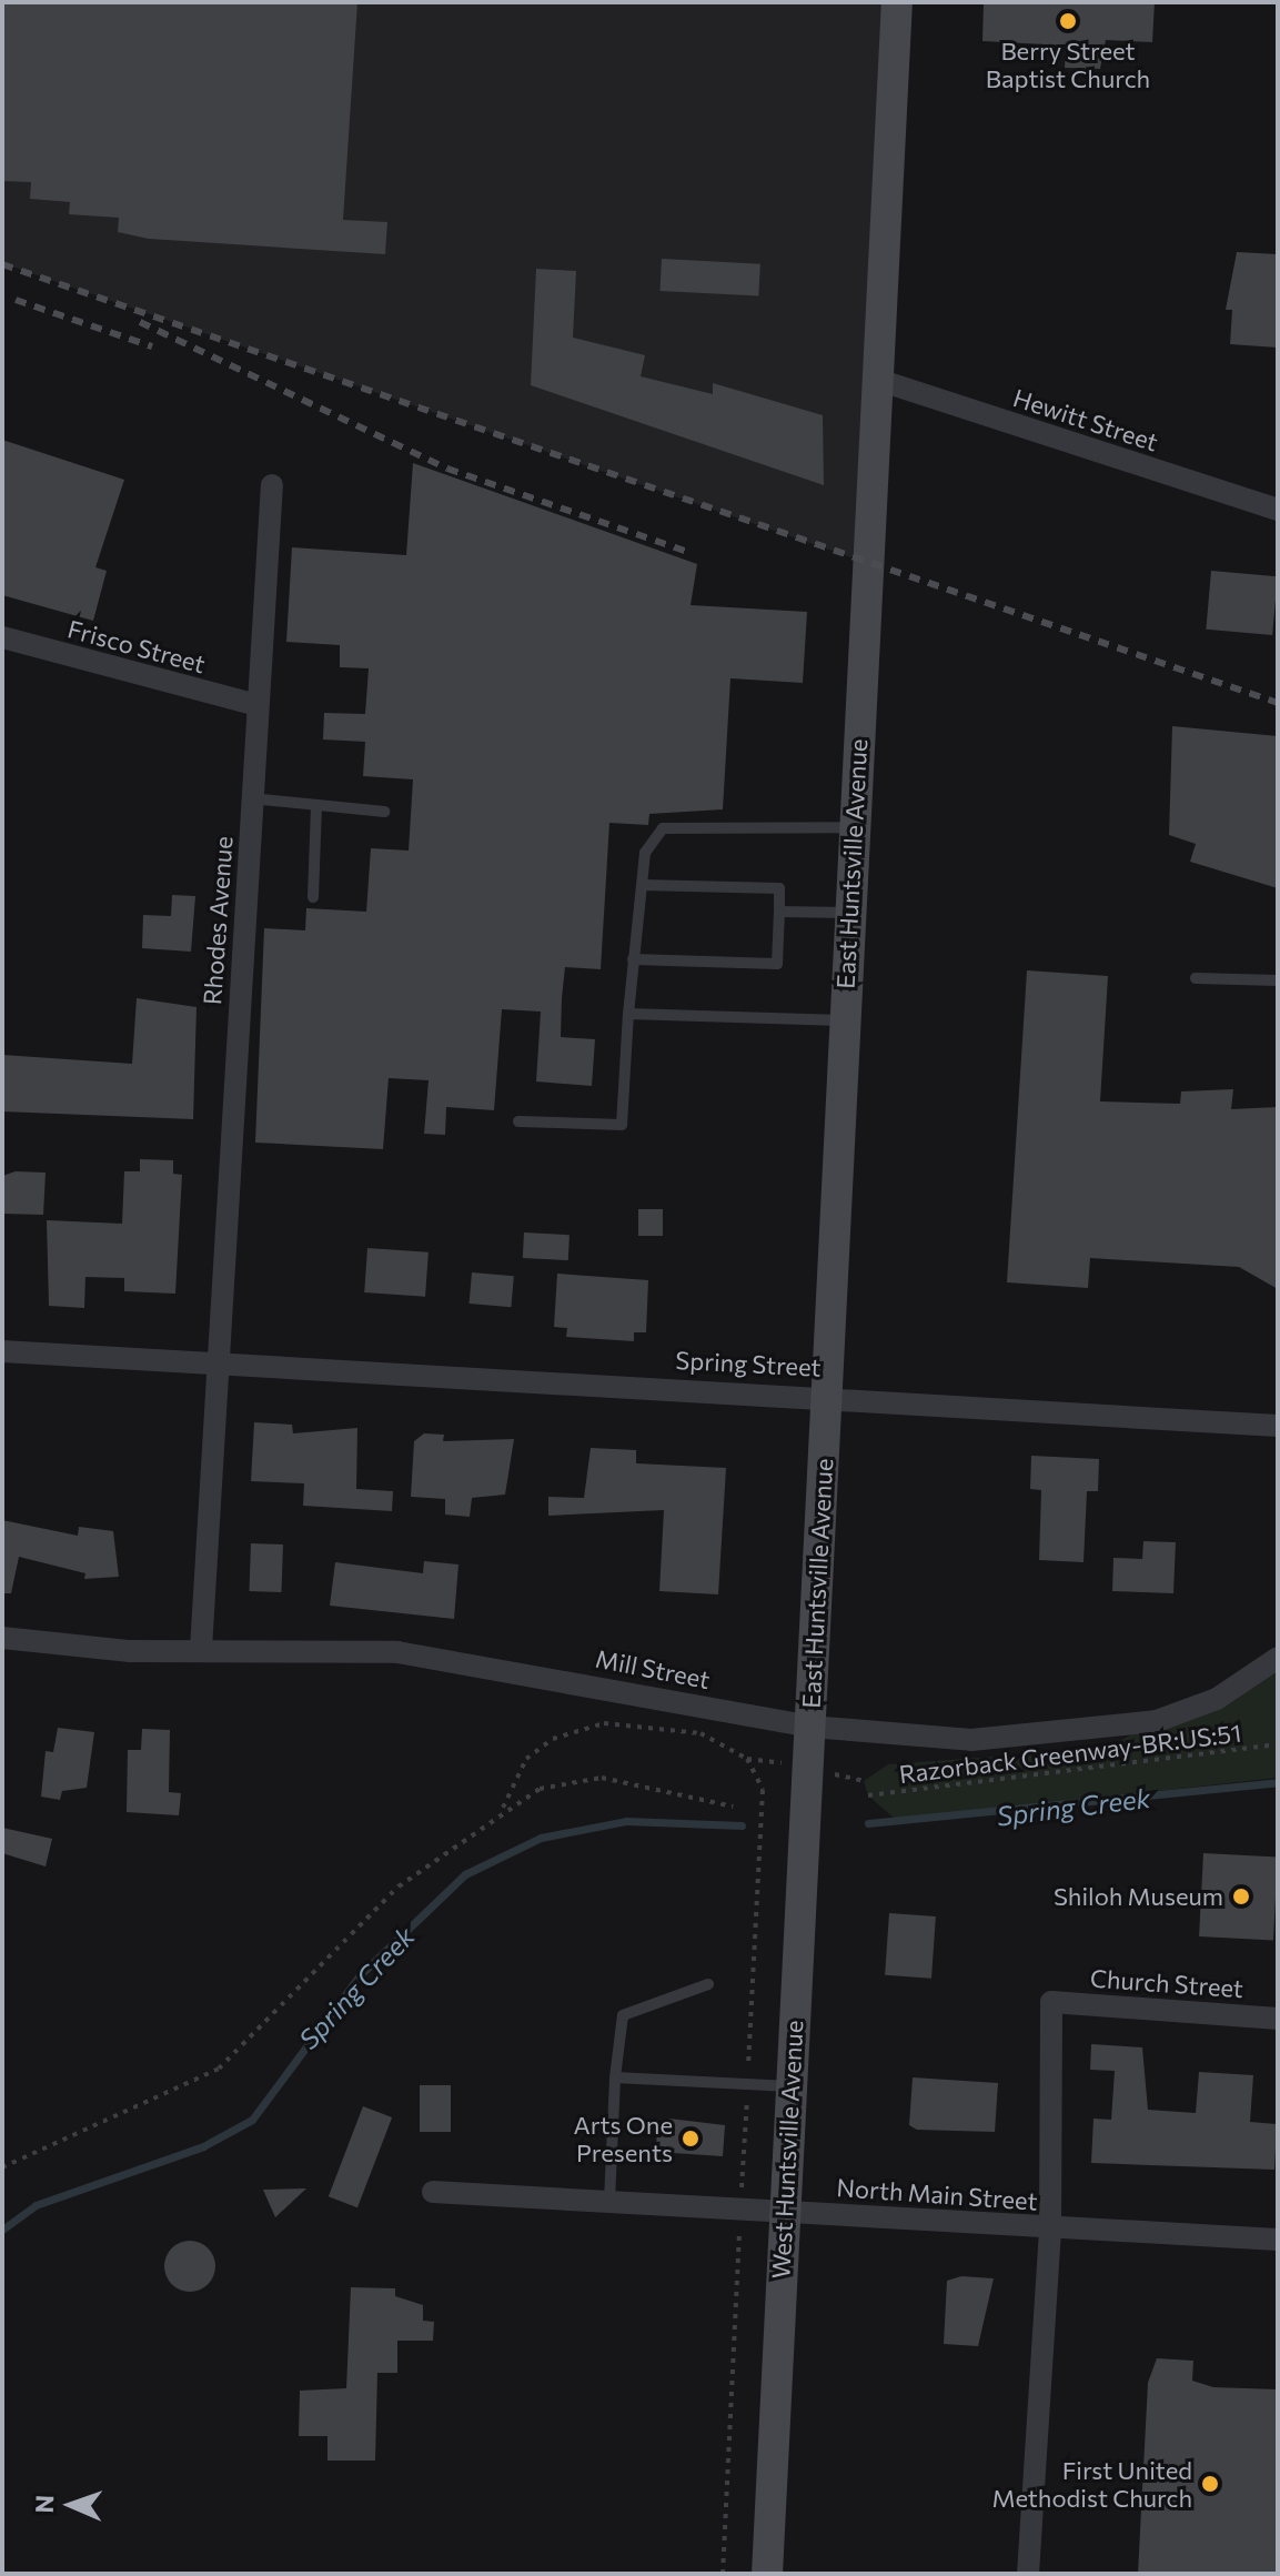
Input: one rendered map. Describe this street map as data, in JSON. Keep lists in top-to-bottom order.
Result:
{
  "streets": {
    "main road": ["East Huntsville Avenue", "West Huntsville Avenue"],
    "street": [
      "Hewitt Street",
      "Frisco Street",
      "Rhodes Avenue",
      "Spring Street",
      "Mill Street",
      "Church Street",
      "North Main Street"
    ],
    "path": ["Razorback Greenway-BR:US:51"]
  },
  "crossings": [
    ["Hewitt Street", "East Huntsville Avenue"],
    ["Frisco Street", "Rhodes Avenue"],
    ["East Huntsville Avenue", "Spring Street"],
    ["East Huntsville Avenue", "Mill Street"],
    ["East Huntsville Avenue", "West Huntsville Avenue"],
    ["Rhodes Avenue", "Spring Street"],
    ["Rhodes Avenue", "Mill Street"],
    ["Mill Street", "West Huntsville Avenue"],
    ["Church Street", "North Main Street"],
    ["West Huntsville Avenue", "North Main Street"]
  ],
  "water": ["Spring Creek"],
  "places": [
    "Berry Street Baptist Church",
    "Shiloh Museum",
    "Arts One Presents",
    "First United Methodist Church"
  ],
  "north": "left"
}
